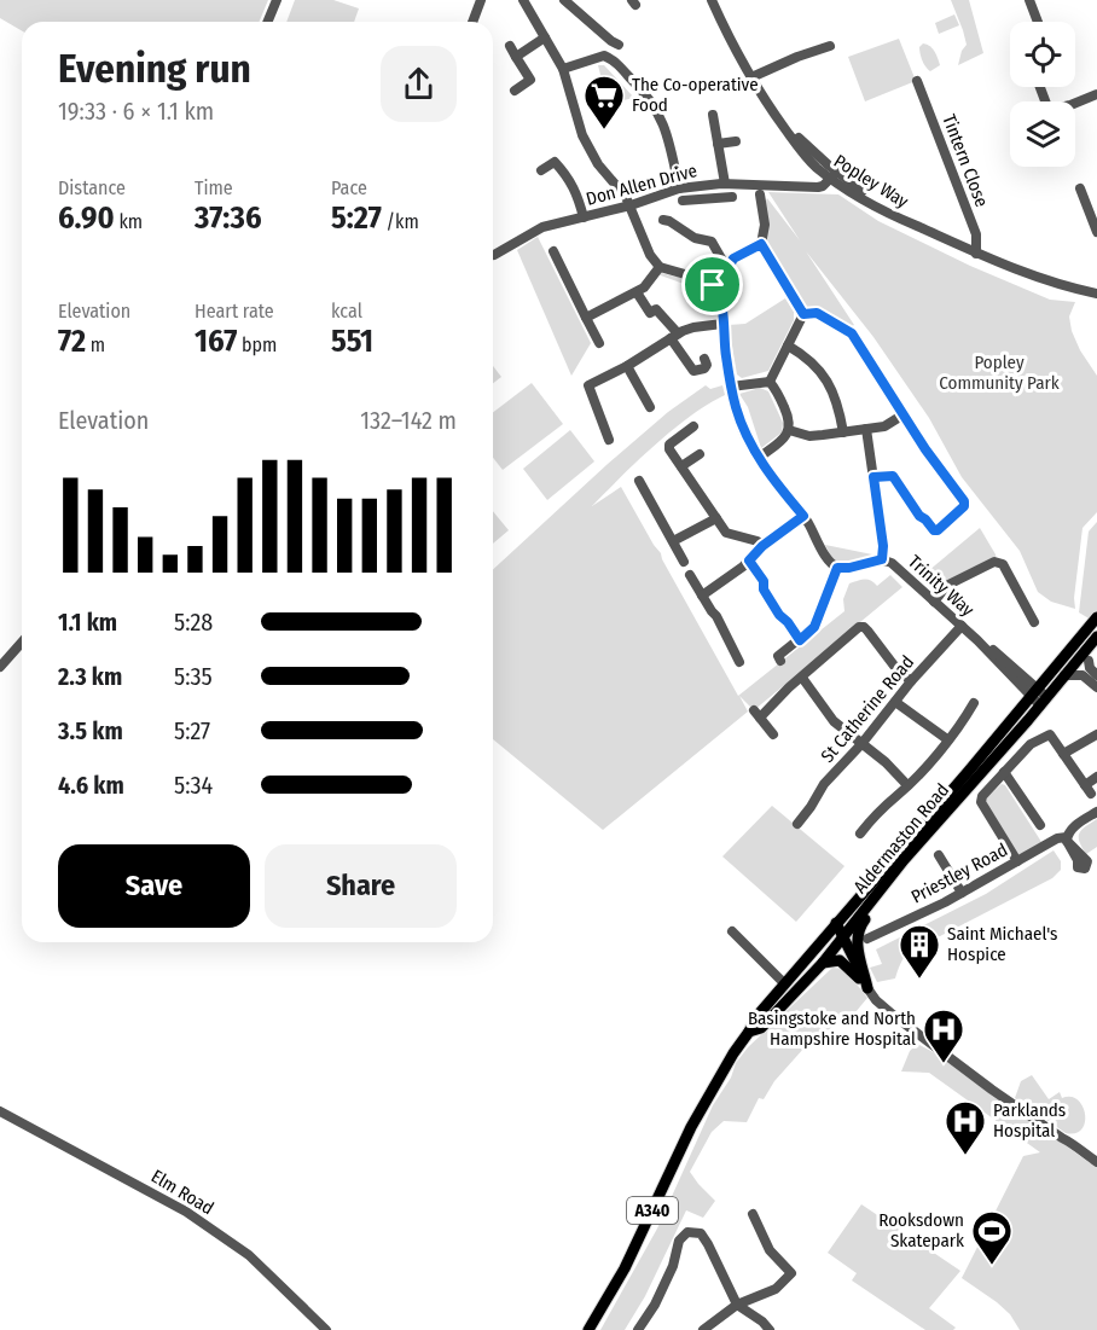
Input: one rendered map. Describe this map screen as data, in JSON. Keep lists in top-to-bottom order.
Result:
{
  "streets": {
    "main road": ["Aldermaston Road", "A340"],
    "street": [
      "Tintern Close",
      "Popley Way",
      "Don Allen Drive",
      "Trinity Way",
      "St Catherine Road",
      "Priestley Road",
      "Elm Road"
    ]
  },
  "crossings": [
    ["Tintern Close", "Popley Way"],
    ["Popley Way", "Don Allen Drive"],
    ["Trinity Way", "St Catherine Road"],
    ["Trinity Way", "Aldermaston Road"],
    ["Aldermaston Road", "Priestley Road"],
    ["Aldermaston Road", "A340"],
    ["Priestley Road", "A340"]
  ],
  "parks": ["Popley Community Park"],
  "places": {
    "supermarket": ["The Co-operative Food"],
    "building": ["Saint Michael's Hospice"],
    "hospital": ["Basingstoke and North Hampshire Hospital", "Parklands Hospital"],
    "sports": ["Rooksdown Skatepark"]
  },
  "page": {
    "heading": ["Evening run", "19:33 · 6 × 1.1 km"],
    "stats": [
      ["Distance", "6.90 km"],
      ["Time", "37:36"],
      ["Pace", "5:27 /km"],
      ["Elevation", "72 m"],
      ["Heart rate", "167 bpm"],
      ["kcal", "551"]
    ],
    "chart": ["Elevation", "132–142 m"],
    "list": [
      {
        "name": "1.1 km",
        "note": "5:28"
      },
      {
        "name": "2.3 km",
        "note": "5:35"
      },
      {
        "name": "3.5 km",
        "note": "5:27"
      },
      {
        "name": "4.6 km",
        "note": "5:34"
      }
    ],
    "buttons": ["Save", "Share"]
  }
}
